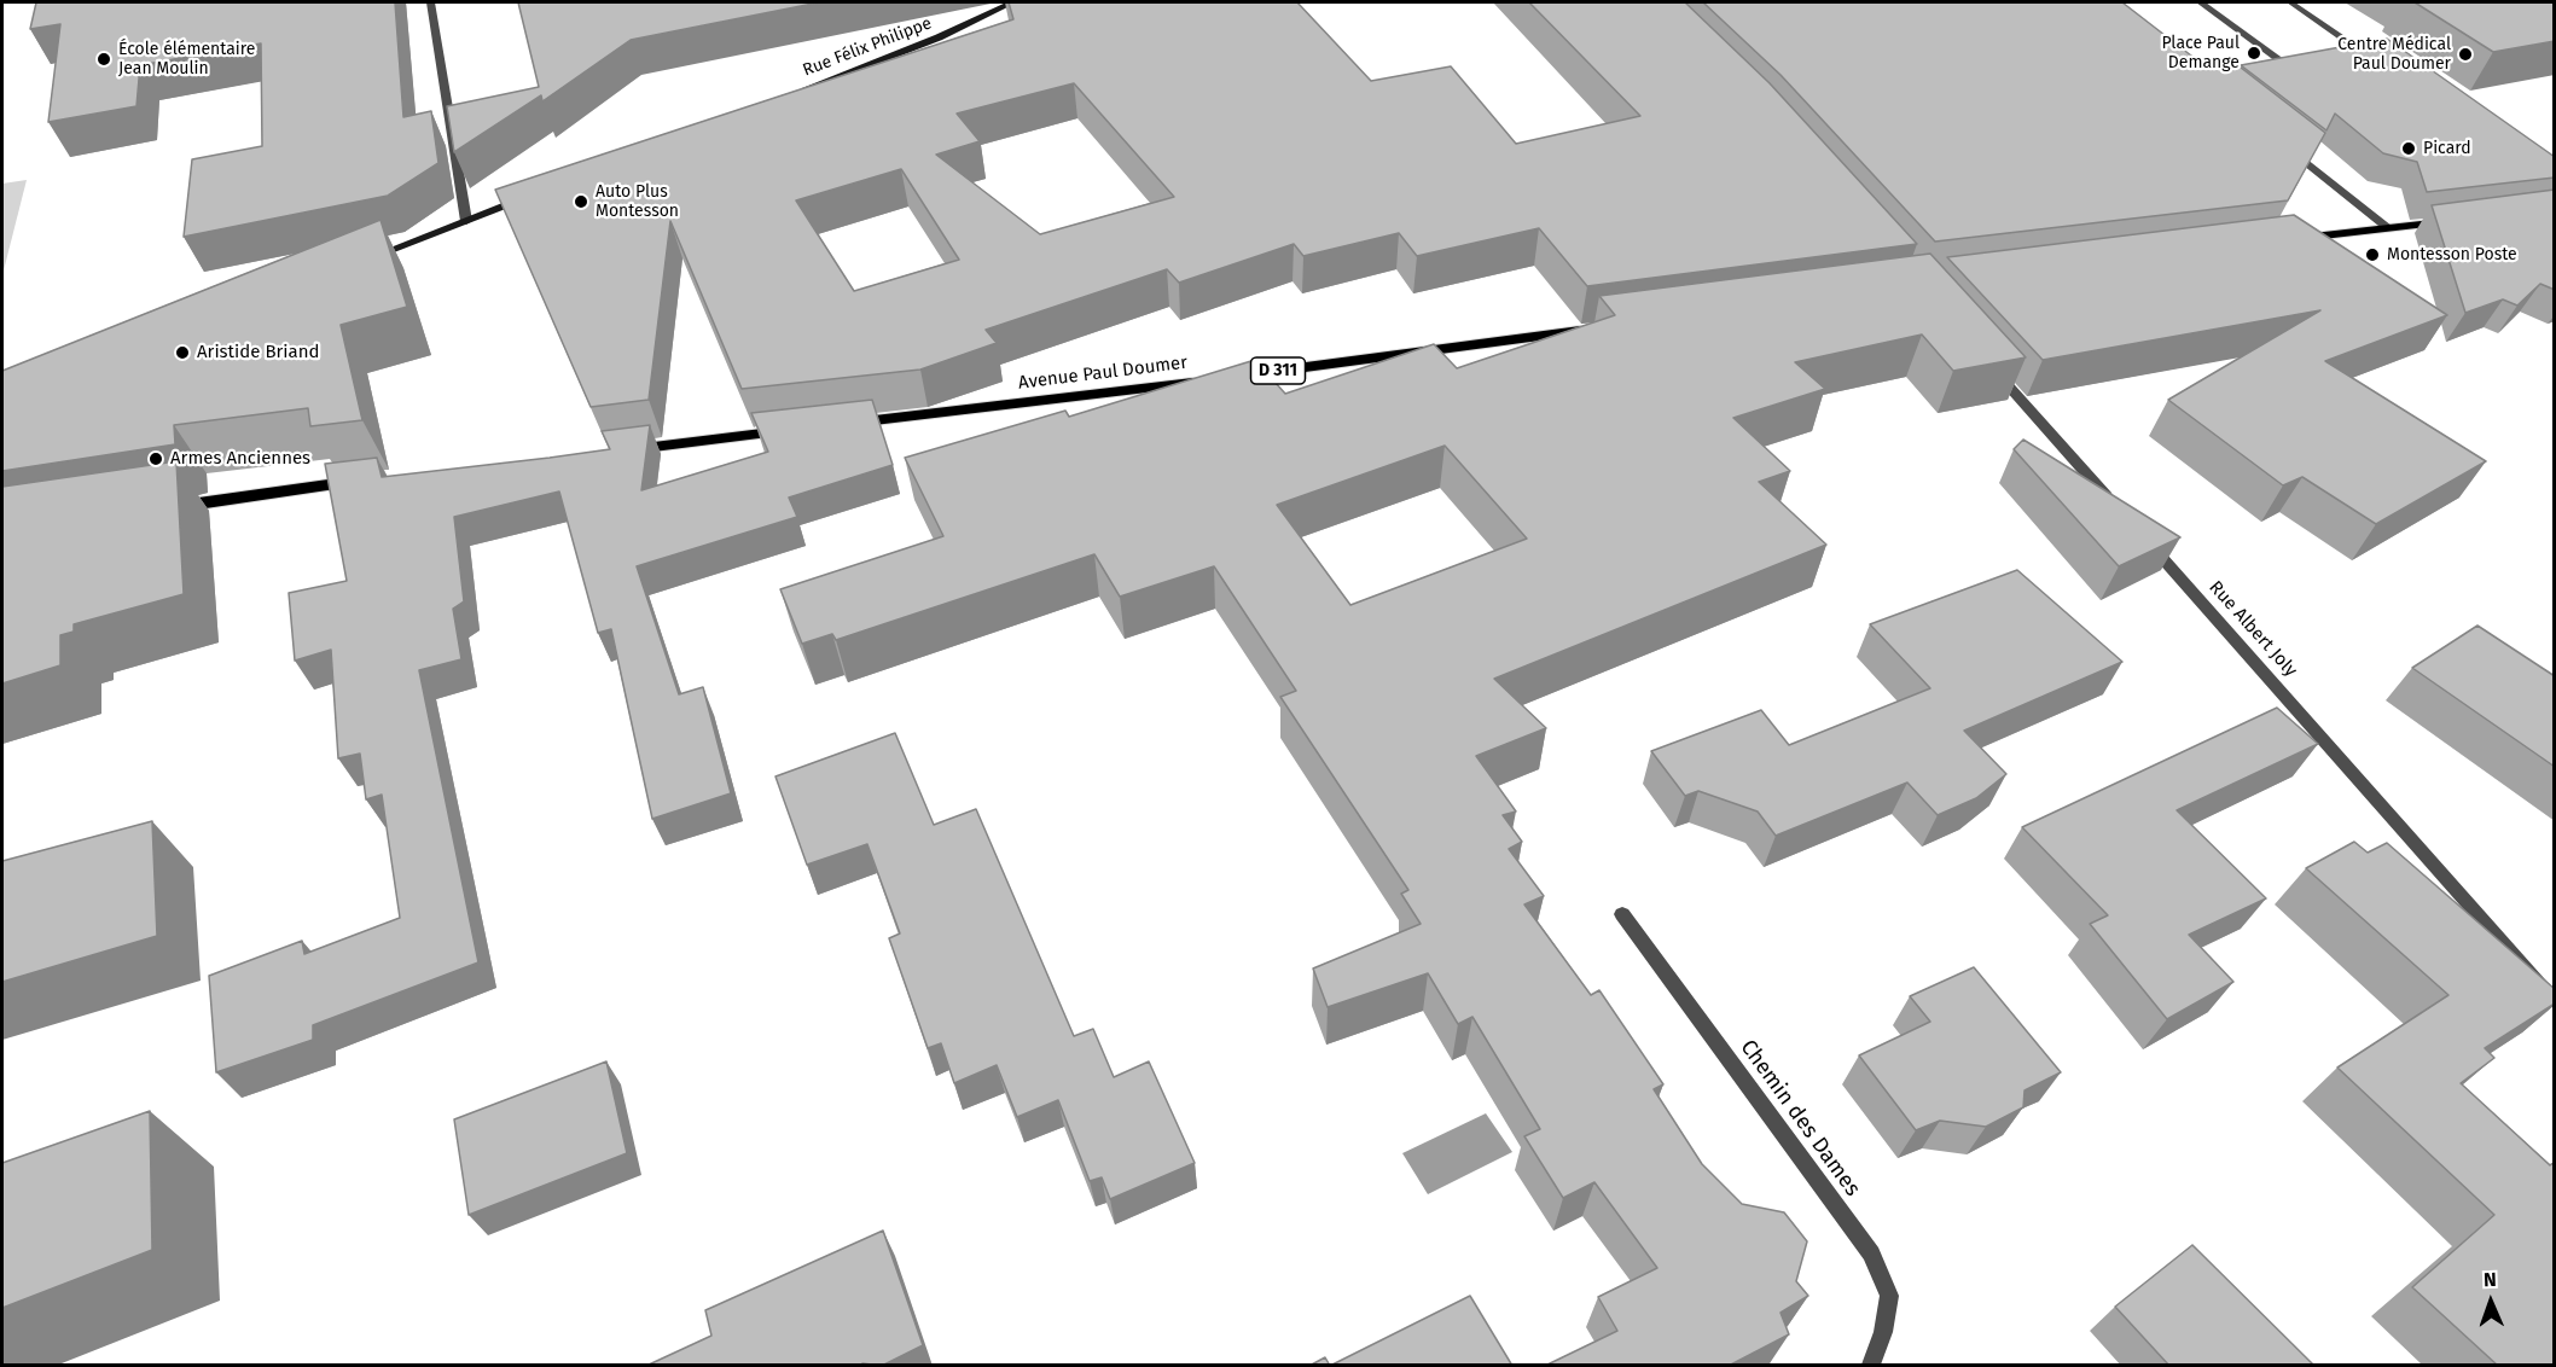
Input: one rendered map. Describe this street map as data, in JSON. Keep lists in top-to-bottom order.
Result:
{
  "streets": {
    "main road": ["D 311", "Avenue Paul Doumer"],
    "street": ["Rue Félix Philippe", "Rue Albert Joly", "Chemin des Dames"]
  },
  "places": [
    "Place Paul Demange",
    "Centre Médical Paul Doumer",
    "École élémentaire Jean Moulin",
    "Picard",
    "Auto Plus Montesson",
    "Montesson Poste",
    "Aristide Briand",
    "Armes Anciennes"
  ],
  "north": "top"
}
